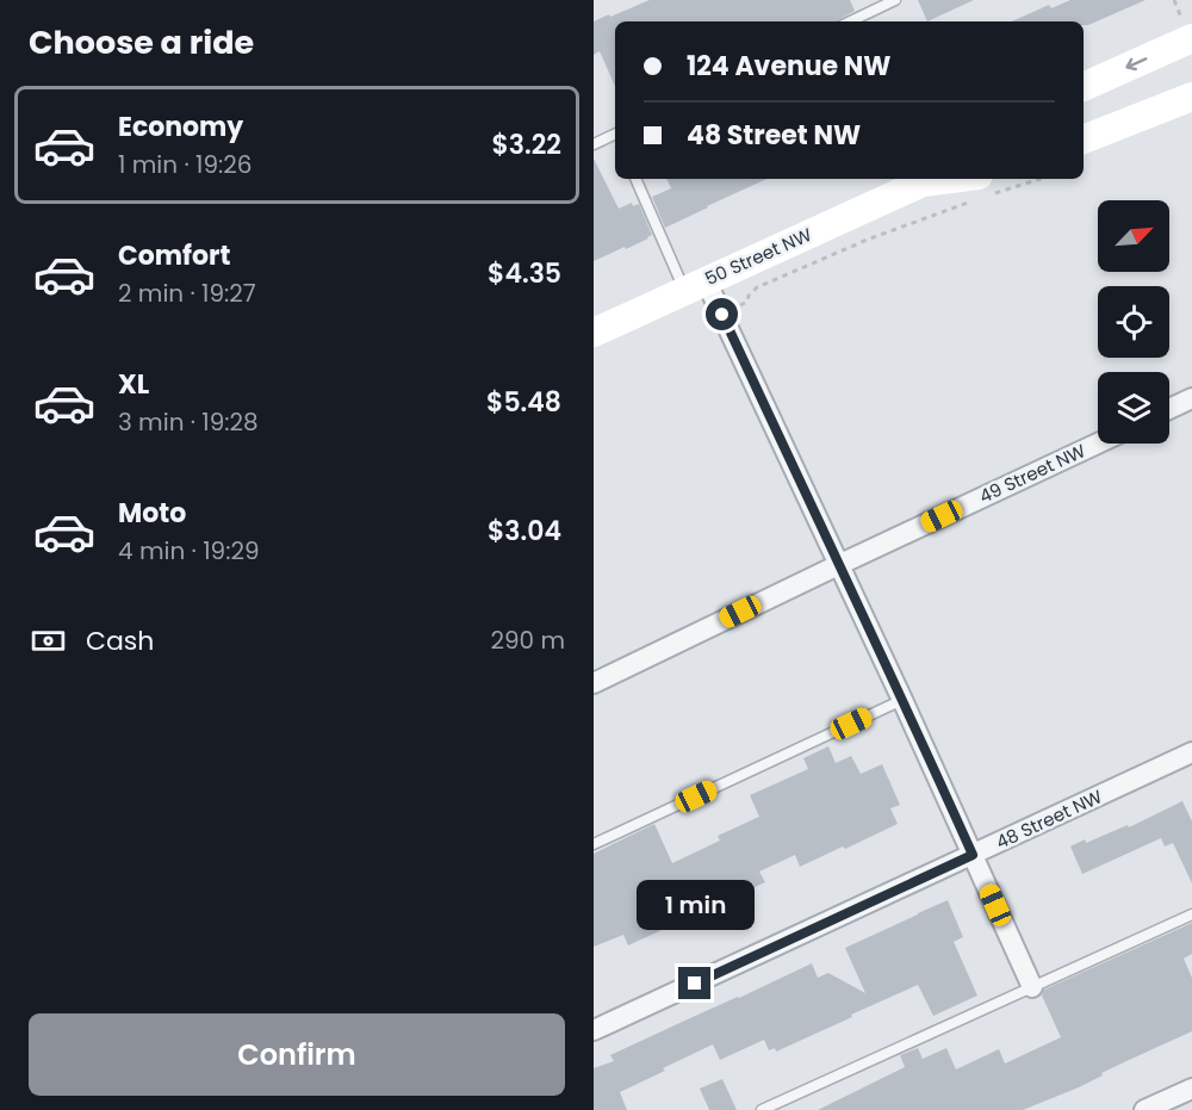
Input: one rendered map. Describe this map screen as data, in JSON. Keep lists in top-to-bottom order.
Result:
{
  "streets": {
    "main road": ["50 Street NW"],
    "street": ["49 Street NW", "48 Street NW"]
  },
  "north": "top right",
  "page": {
    "heading": "Choose a ride",
    "banner": ["124 Avenue NW", "48 Street NW"],
    "list": [
      {
        "name": "Economy",
        "note": "1 min · 19:26",
        "value": "$3.22"
      },
      {
        "name": "Comfort",
        "note": "2 min · 19:27",
        "value": "$4.35"
      },
      {
        "name": "XL",
        "note": "3 min · 19:28",
        "value": "$5.48"
      },
      {
        "name": "Moto",
        "note": "4 min · 19:29",
        "value": "$3.04"
      }
    ],
    "pay": ["Cash", "290 m"],
    "bubble": "1 min",
    "buttons": "Confirm"
  }
}
